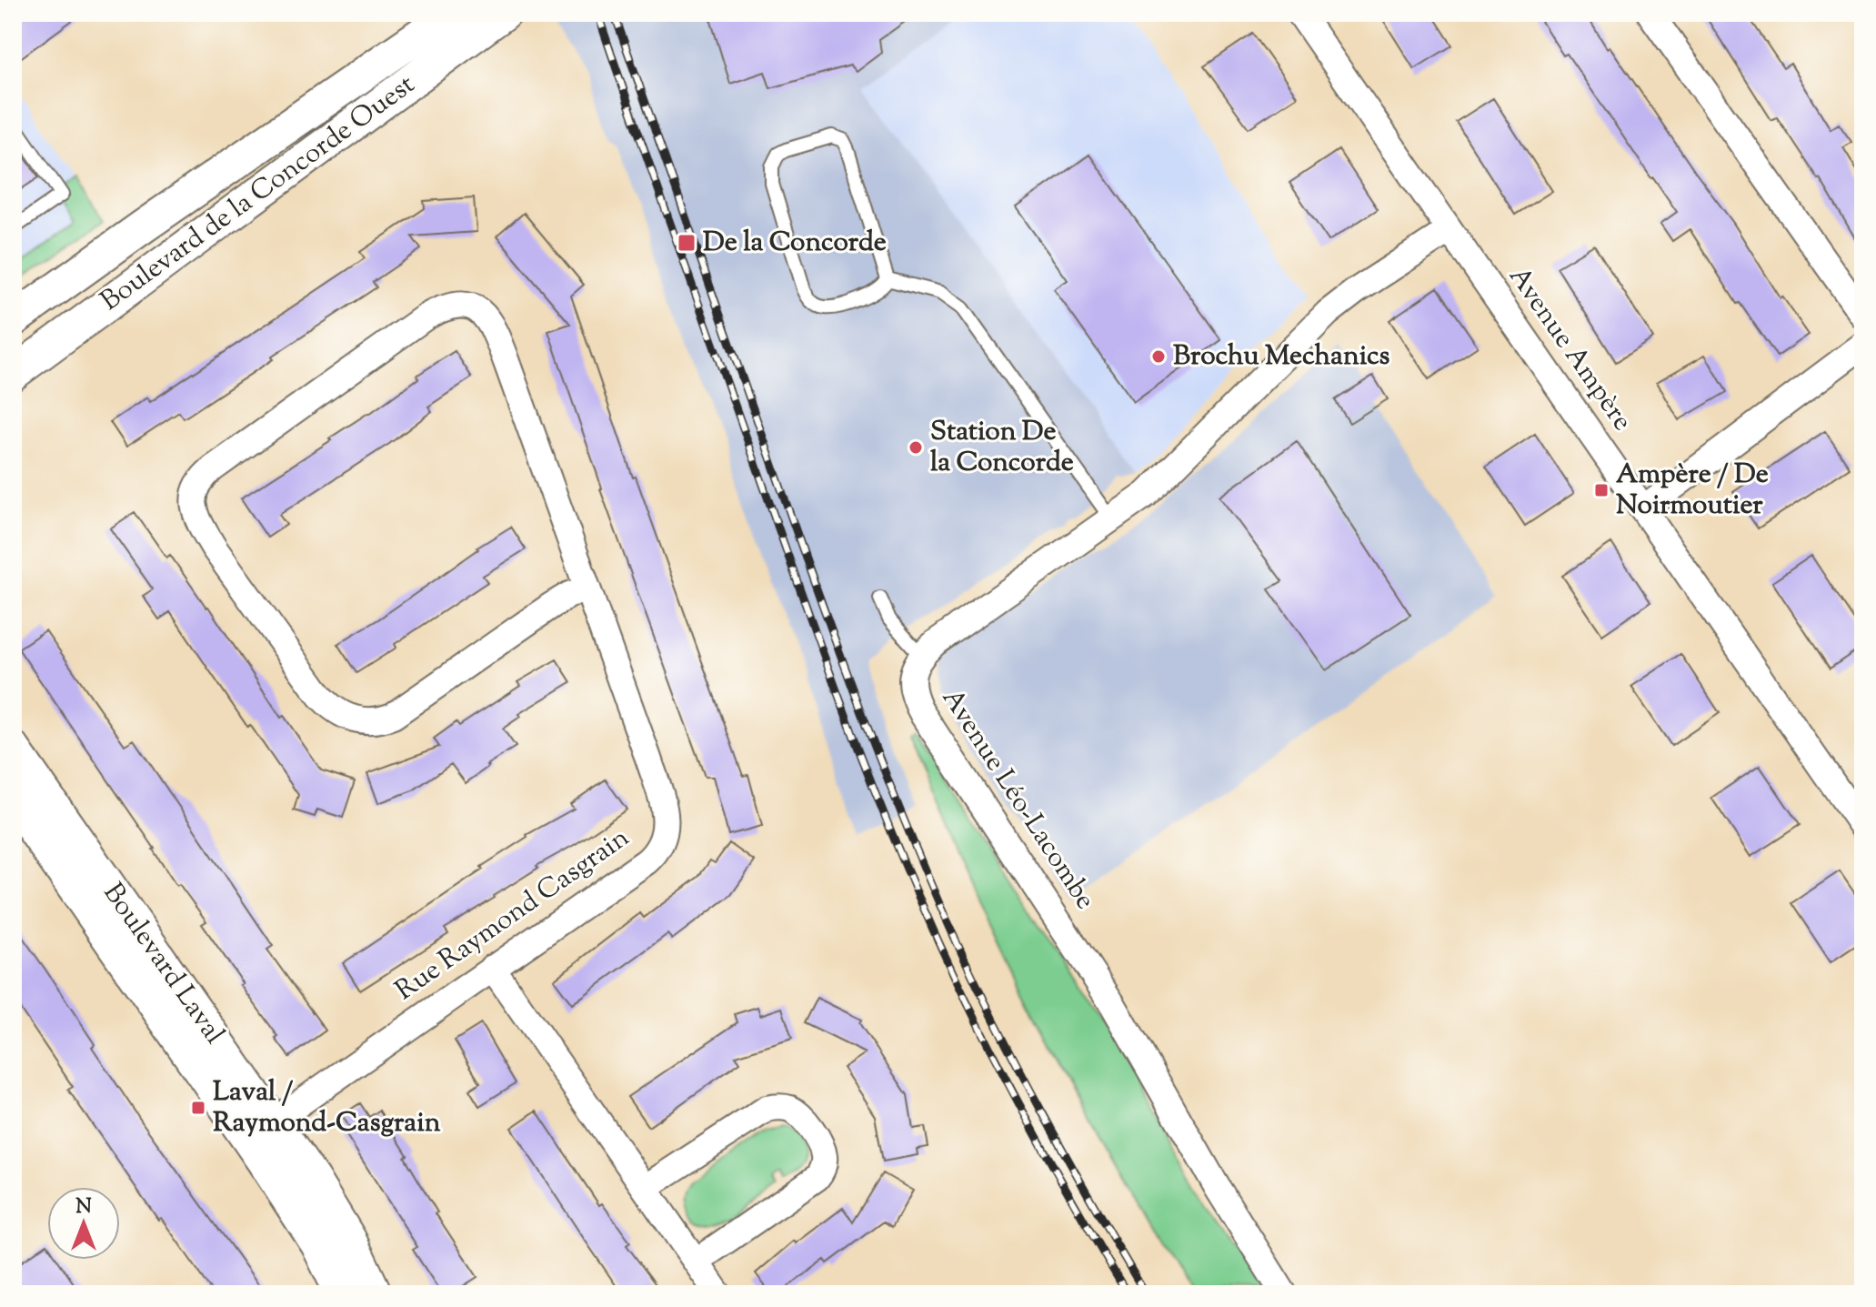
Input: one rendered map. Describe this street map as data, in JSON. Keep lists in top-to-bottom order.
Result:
{
  "streets": {
    "street": [
      "Boulevard de la Concorde Ouest",
      "Avenue Ampère",
      "Avenue Léo-Lacombe",
      "Rue Raymond Casgrain",
      "Boulevard Laval"
    ]
  },
  "crossings": [
    ["Rue Raymond Casgrain", "Boulevard Laval"]
  ],
  "places": {
    "transit": ["De la Concorde", "Ampère / De Noirmoutier", "Laval / Raymond-Casgrain"],
    "other": ["Brochu Mechanics", "Station De la Concorde"]
  },
  "north": "top"
}
